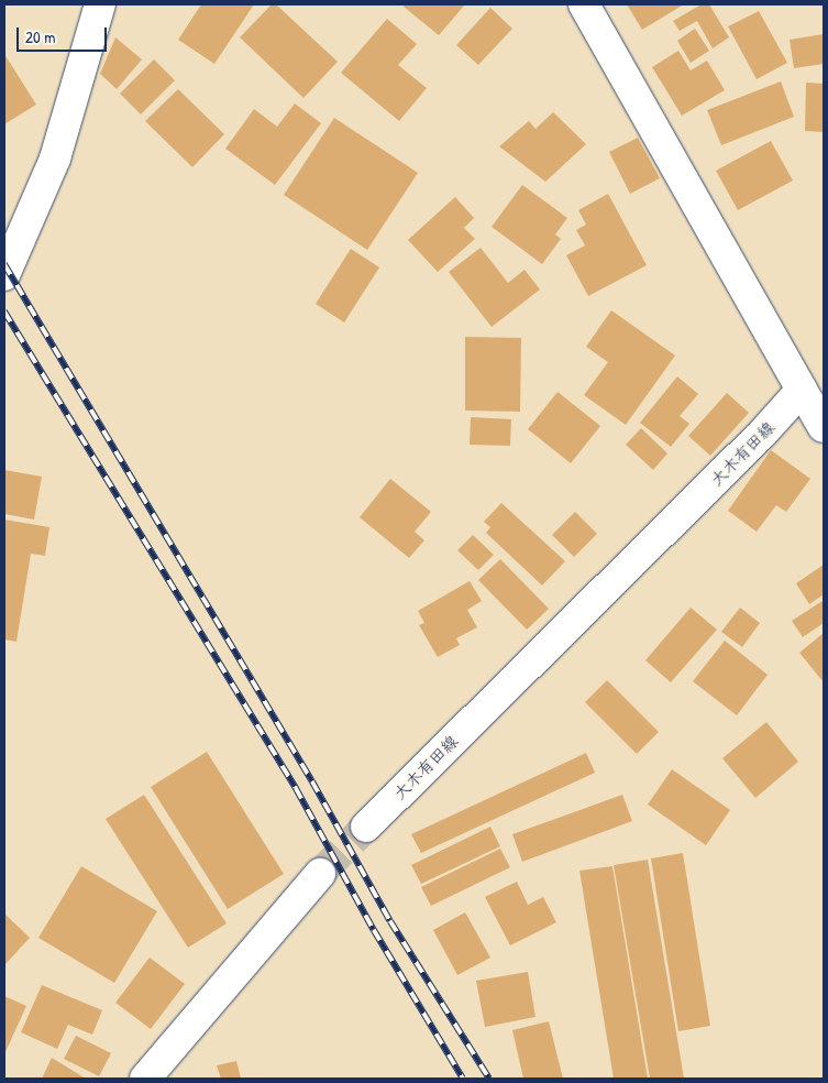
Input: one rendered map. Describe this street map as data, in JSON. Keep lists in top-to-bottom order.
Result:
{
  "streets": {
    "main road": ["大木有田線"]
  },
  "scale_bar": "20 m"
}
